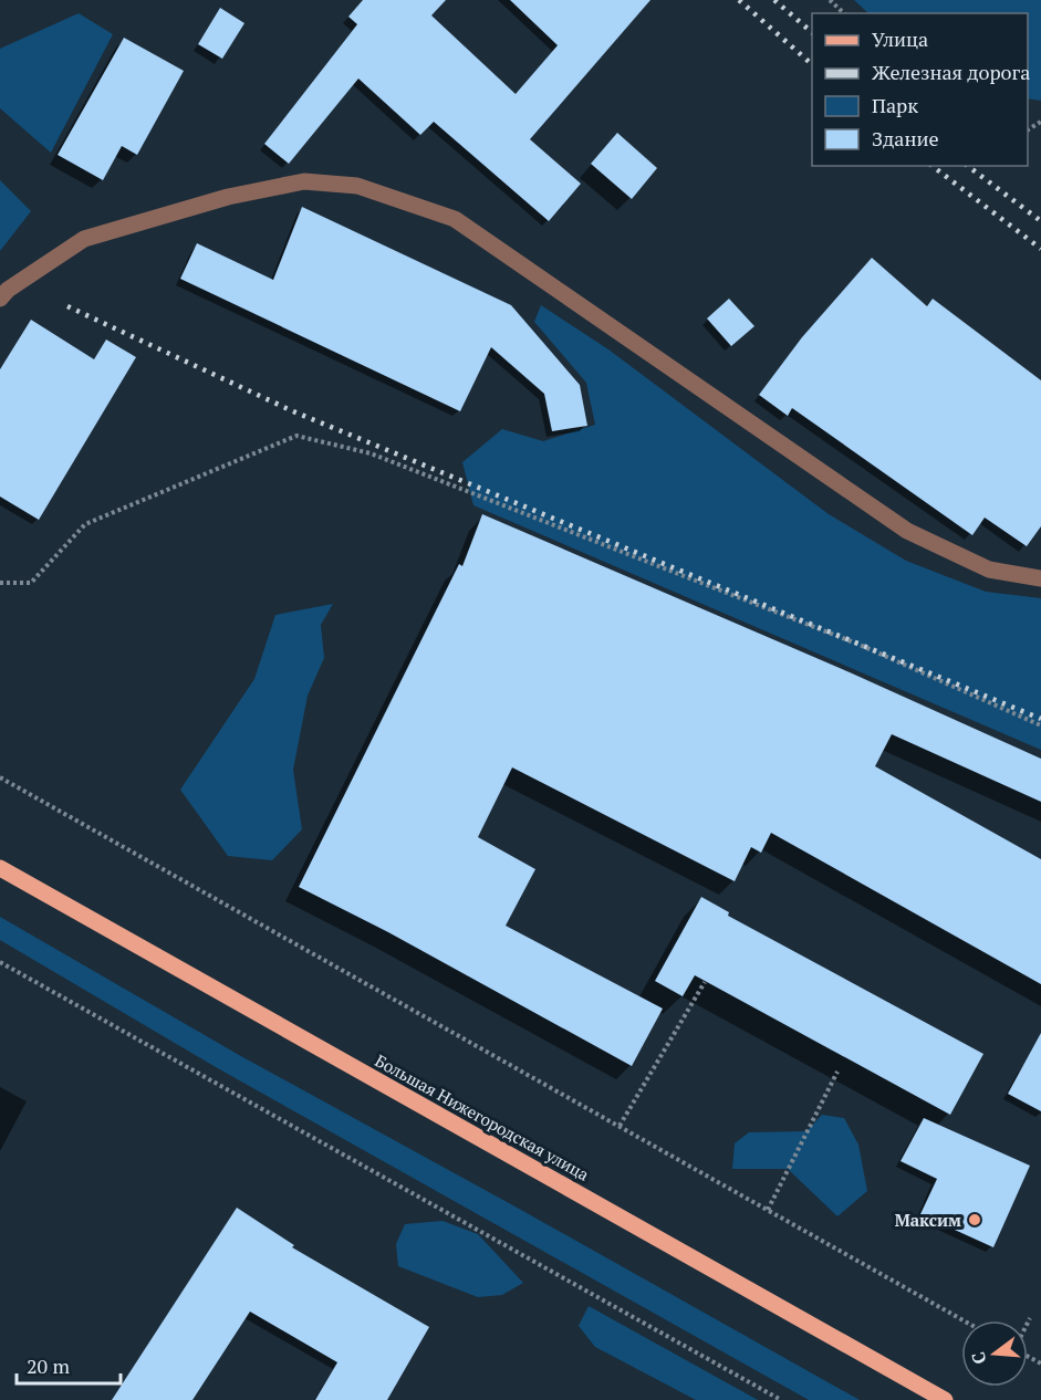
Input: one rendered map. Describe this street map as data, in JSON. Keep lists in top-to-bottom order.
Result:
{
  "streets": {
    "main road": ["Большая Нижегородская улица"]
  },
  "places": ["Максим"],
  "legend": [
    "Улица",
    "Железная дорога",
    "Парк",
    "Здание"
  ],
  "scale_bar": "20 m",
  "north": "left"
}
